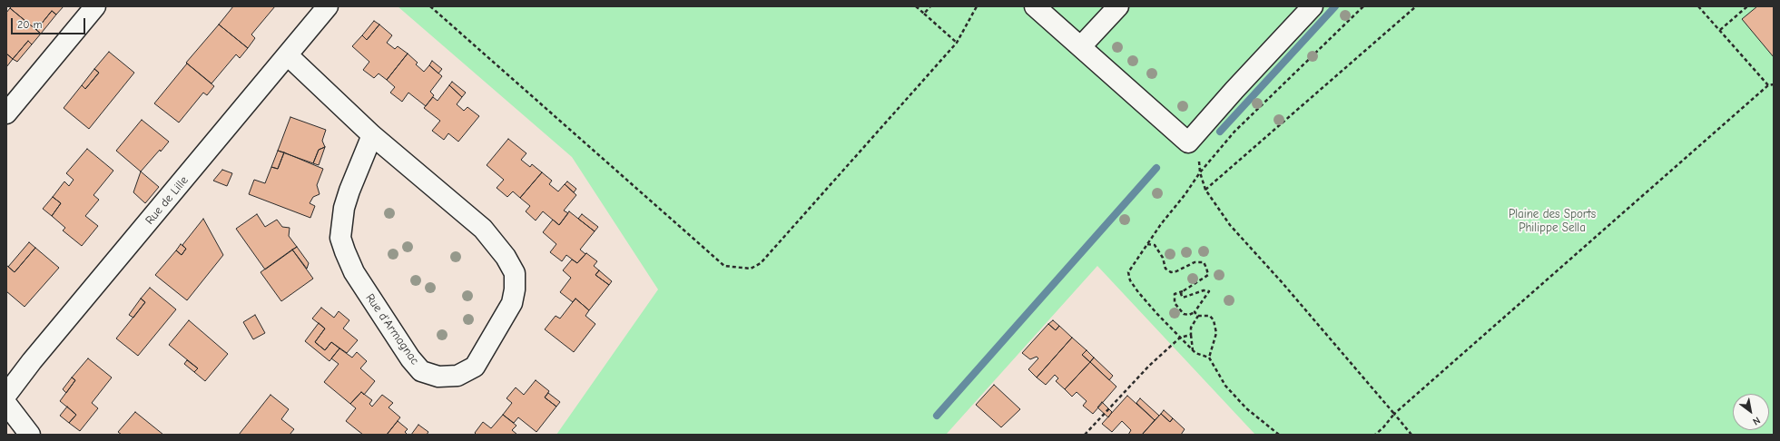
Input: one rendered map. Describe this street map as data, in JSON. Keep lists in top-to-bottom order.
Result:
{
  "streets": {
    "street": ["Rue de Lille", "Rue d'Armagnac"]
  },
  "crossings": [
    ["Rue de Lille", "Rue d'Armagnac"]
  ],
  "parks": ["Plaine des Sports Philippe Sella"],
  "scale_bar": "20 m",
  "north": "bottom right"
}
